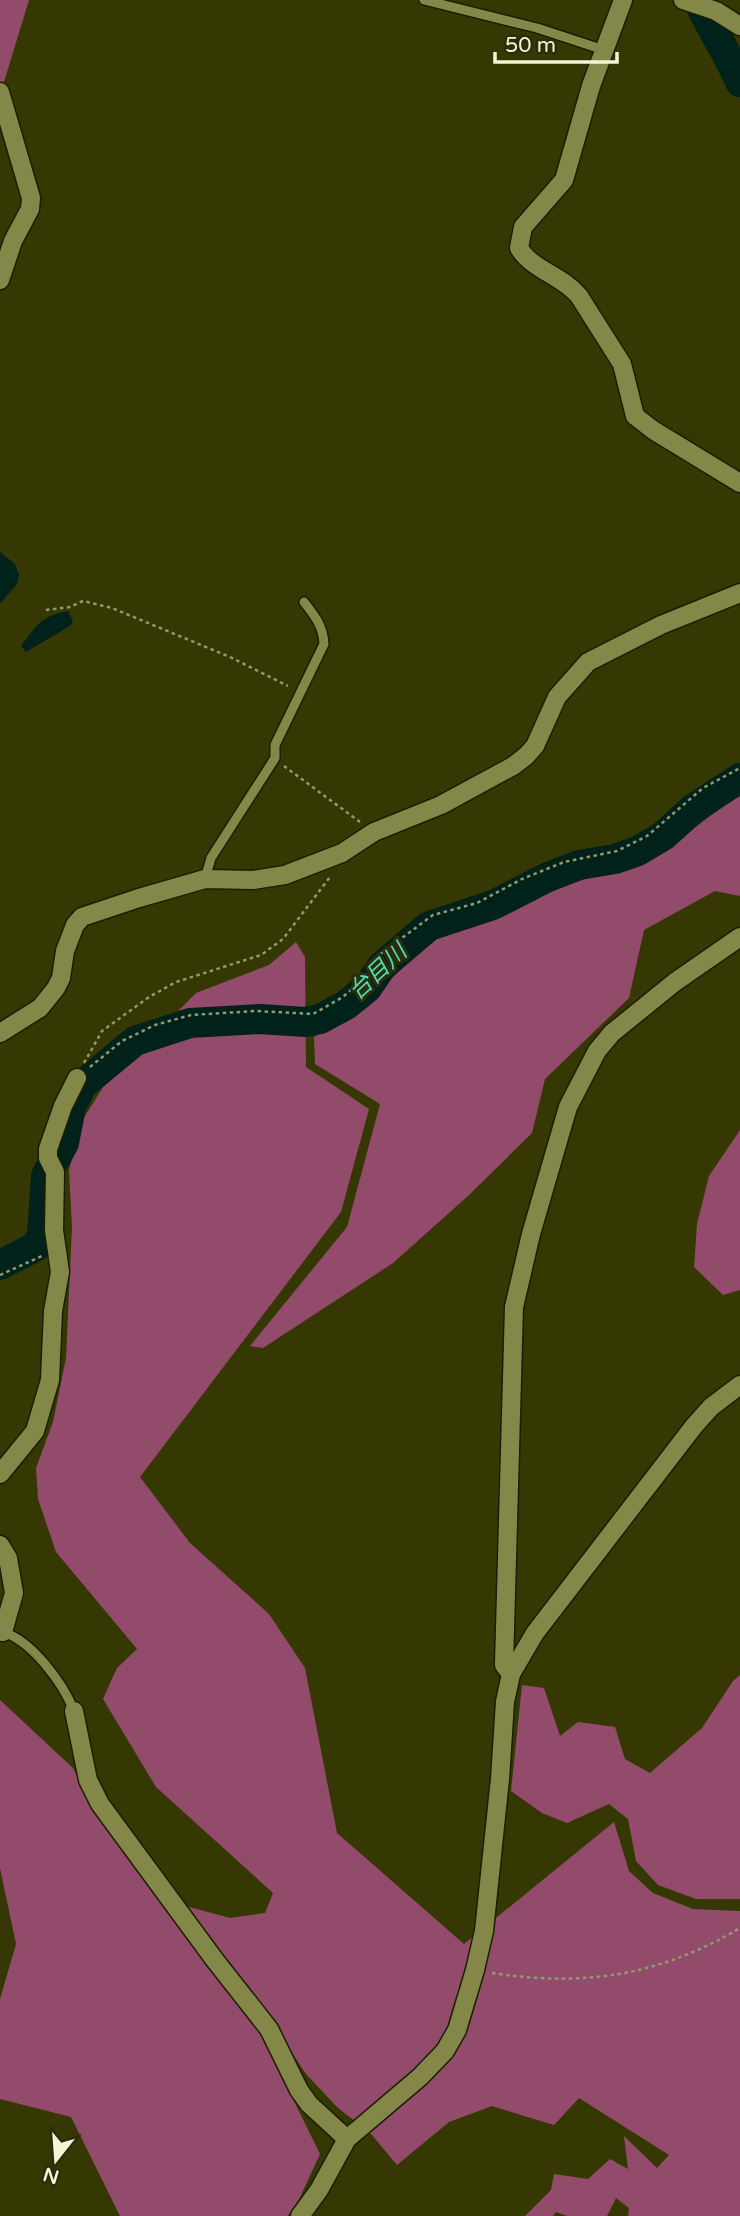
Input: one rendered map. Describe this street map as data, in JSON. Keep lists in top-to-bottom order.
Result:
{
  "water": ["台目川"],
  "scale_bar": "50 m",
  "north": "bottom"
}
